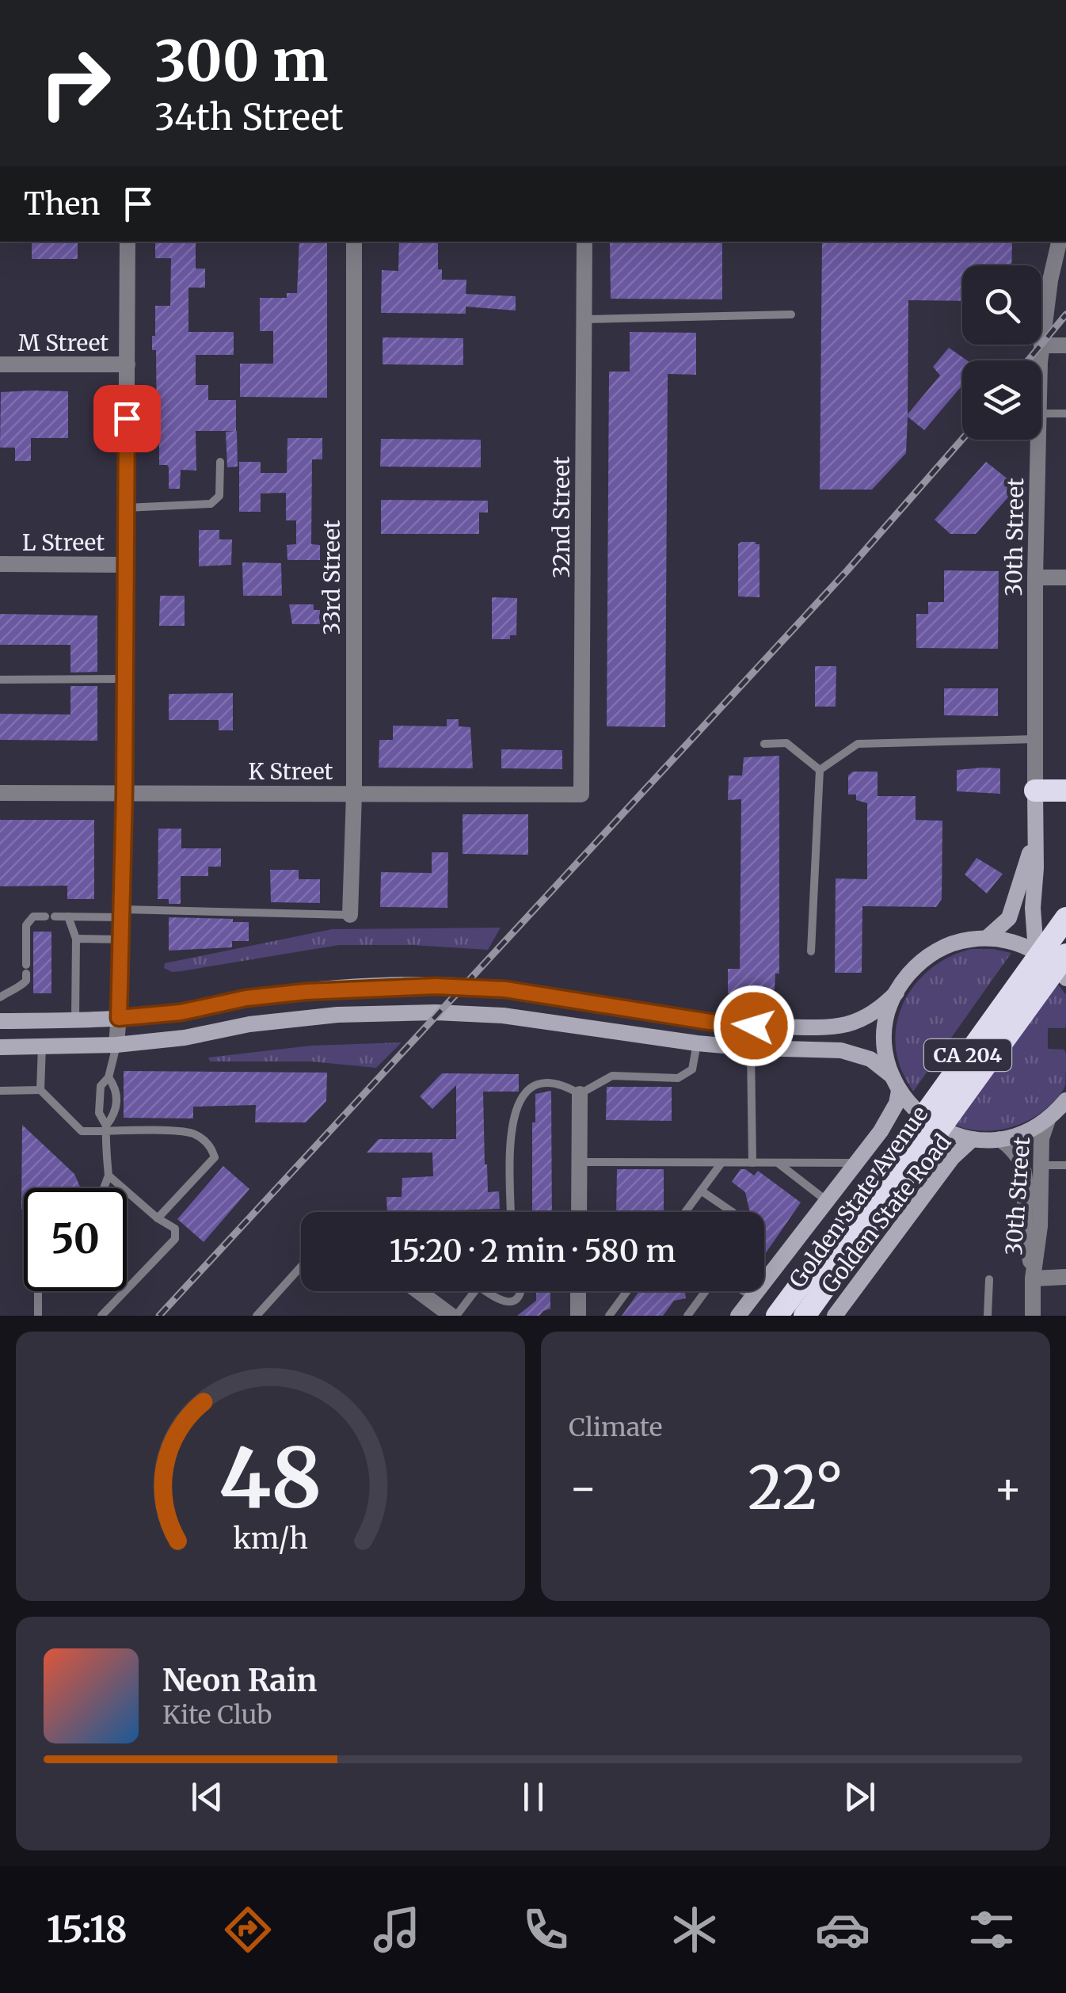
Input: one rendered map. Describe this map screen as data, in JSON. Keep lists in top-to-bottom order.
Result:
{
  "streets": {
    "highway": ["CA 204", "Golden State Avenue"],
    "main road": ["30th Street", "Golden State Road"],
    "street": [
      "M Street",
      "32nd Street",
      "L Street",
      "33rd Street",
      "K Street"
    ]
  },
  "crossings": [
    ["32nd Street", "K Street"],
    ["33rd Street", "K Street"]
  ],
  "page": {
    "turn": ["300 m", "34th Street"],
    "then": "Then",
    "limit": "50",
    "trip": "15:20 · 2 min · 580 m",
    "tile": "Climate",
    "heat": ["−", "22°", "+"],
    "song": ["Neon Rain", "Kite Club"],
    "tabs": "15:18",
    "gauge": ["48", "km/h"]
  }
}
